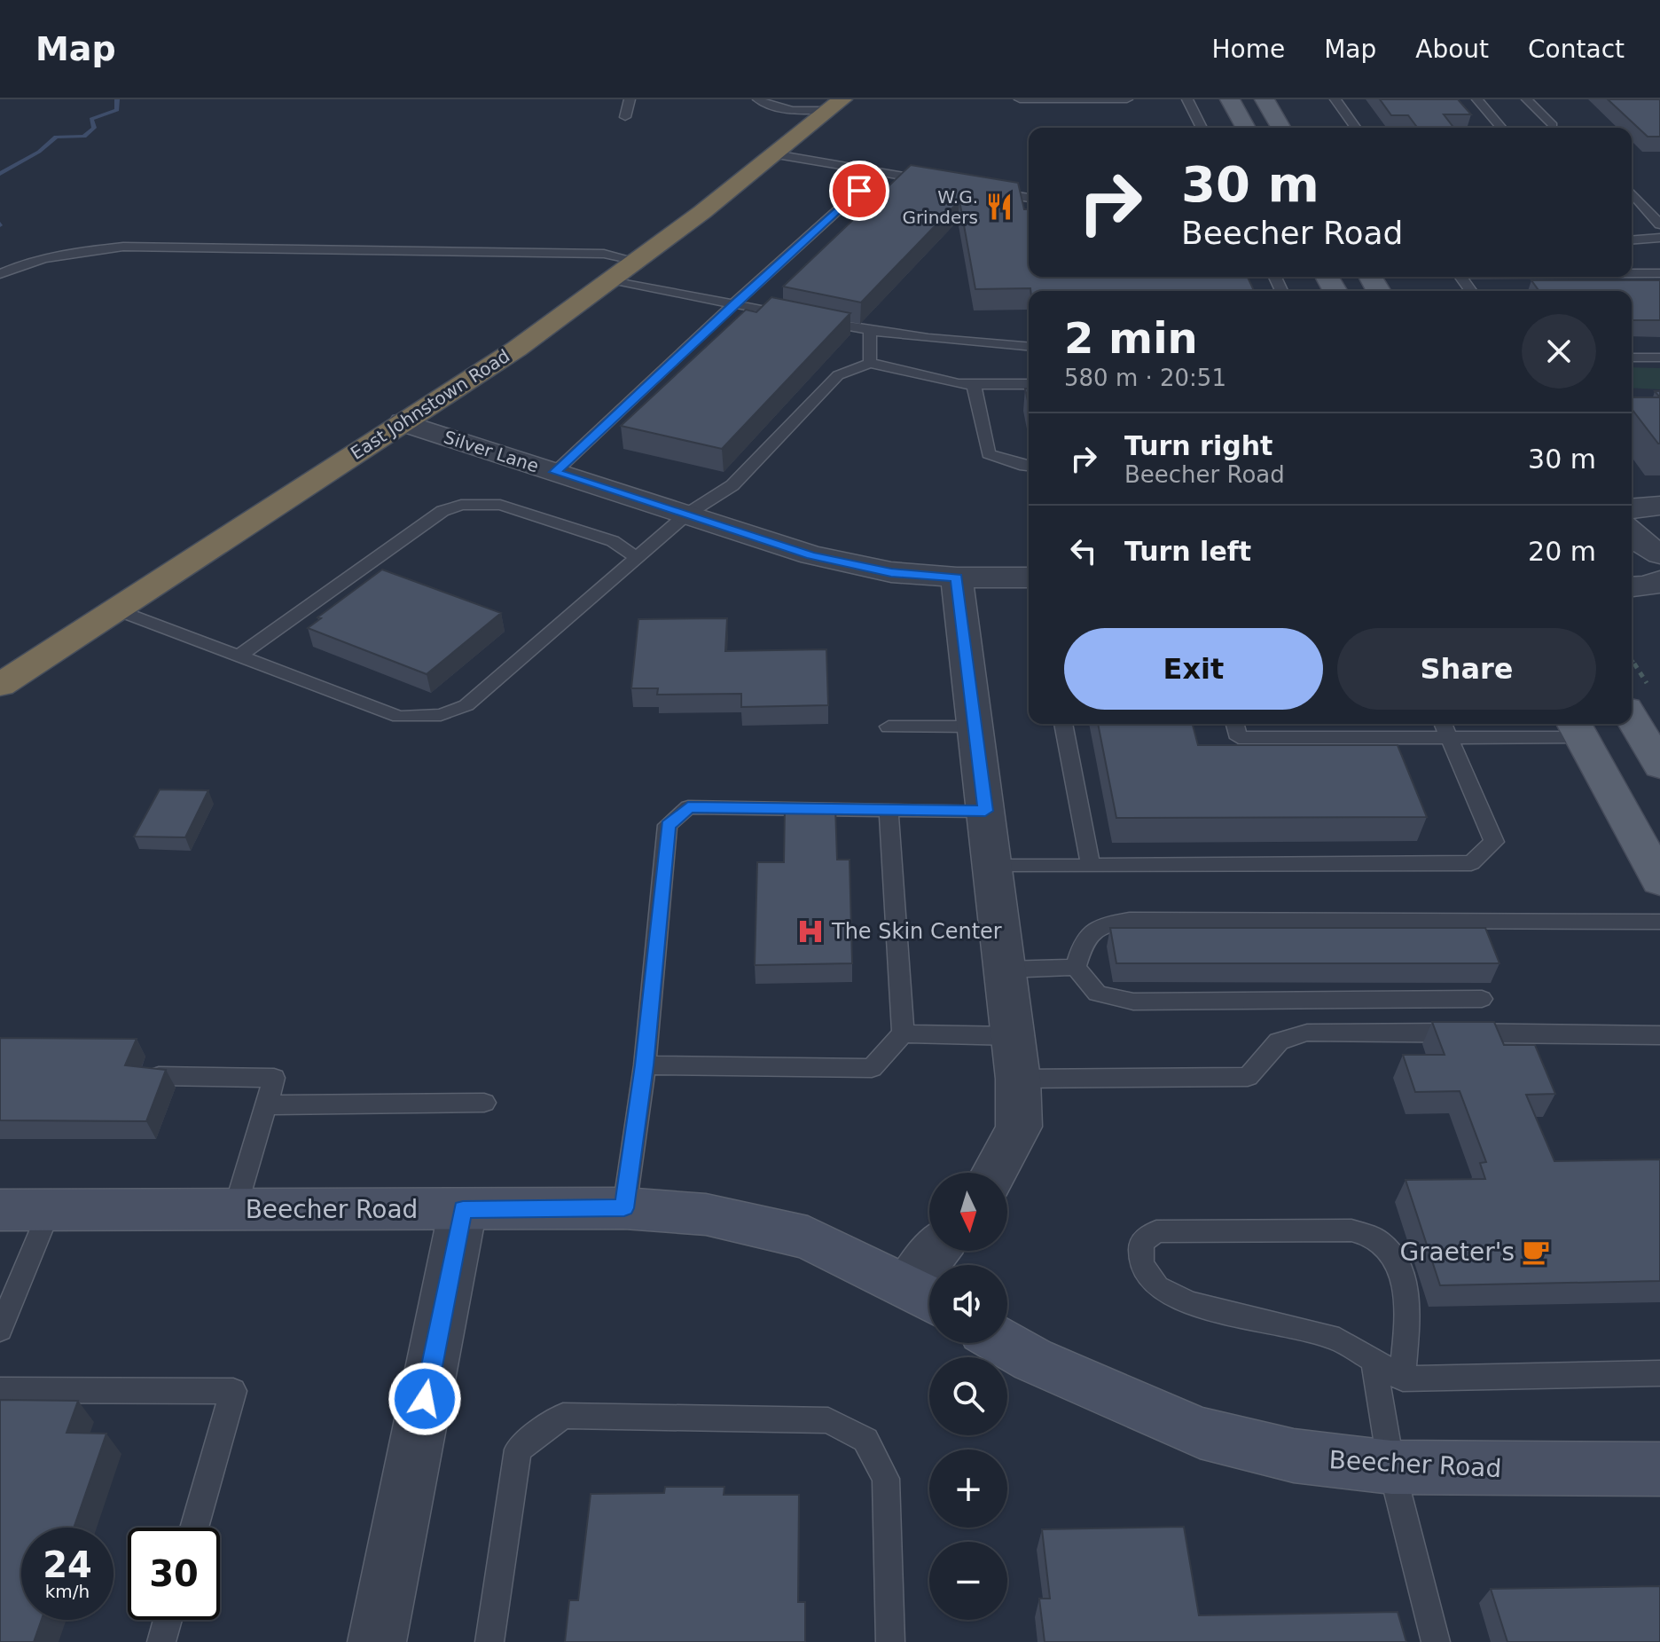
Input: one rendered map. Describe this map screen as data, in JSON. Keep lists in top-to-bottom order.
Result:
{
  "streets": {
    "highway": ["East Johnstown Road"],
    "street": ["Silver Lane", "Beecher Road"]
  },
  "crossings": [
    ["East Johnstown Road", "Silver Lane"]
  ],
  "places": {
    "restaurant": ["W.G. Grinders"],
    "hospital": ["The Skin Center"],
    "cafe": ["Graeter's"]
  },
  "north": "bottom",
  "page": {
    "header": "Map",
    "nav": [
      "Home",
      "Map",
      "About",
      "Contact"
    ],
    "turn": ["30 m", "Beecher Road"],
    "heading": ["2 min", "580 m · 20:51"],
    "list": [
      {
        "name": "Turn right",
        "note": "Beecher Road",
        "value": "30 m"
      },
      {
        "name": "Turn left",
        "value": "20 m"
      }
    ],
    "buttons": ["Exit", "Share"],
    "map_buttons": ["+", "−"],
    "speed": "24 km/h",
    "limit": "30"
  }
}
